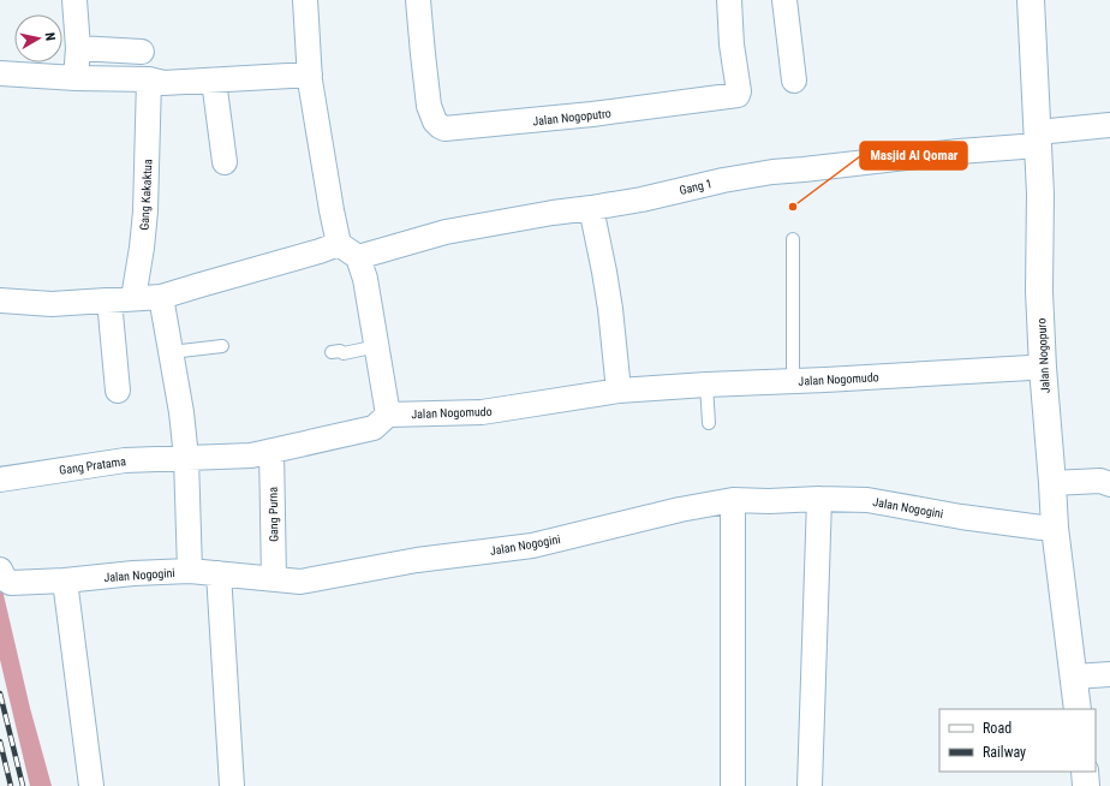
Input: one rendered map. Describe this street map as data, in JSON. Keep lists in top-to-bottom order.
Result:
{
  "streets": {
    "street": [
      "Jalan Nogoputro",
      "Gang 1",
      "Gang Kakaktua",
      "Jalan Nogopuro",
      "Jalan Nogomudo",
      "Gang Pratama",
      "Jalan Nogogini",
      "Gang Purna"
    ]
  },
  "crossings": [
    ["Gang 1", "Jalan Nogopuro"],
    ["Jalan Nogopuro", "Jalan Nogomudo"],
    ["Jalan Nogopuro", "Jalan Nogogini"],
    ["Jalan Nogomudo", "Gang Pratama"],
    ["Gang Pratama", "Gang Purna"],
    ["Jalan Nogogini", "Gang Purna"]
  ],
  "places": ["Masjid Al Qomar"],
  "legend": ["Road", "Railway"],
  "north": "right"
}
